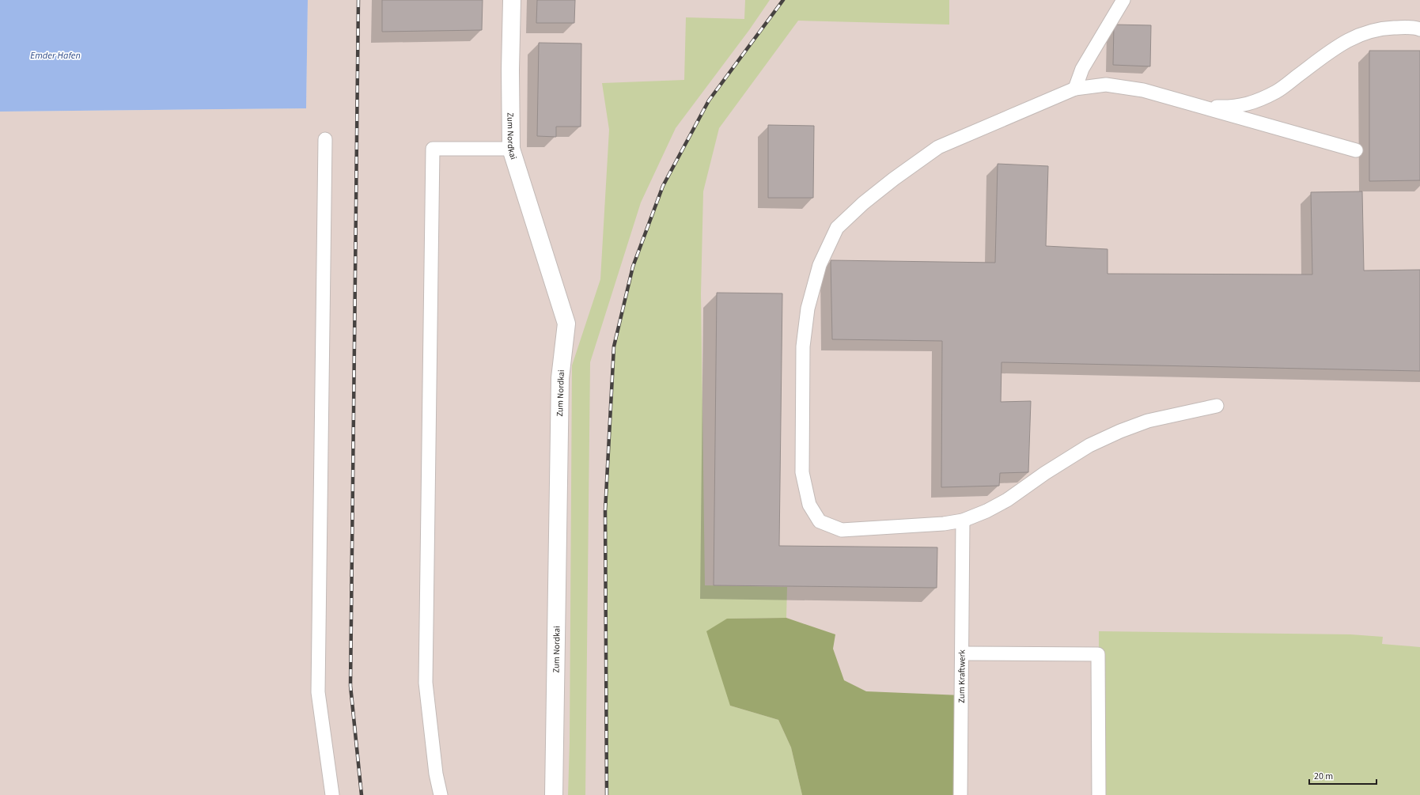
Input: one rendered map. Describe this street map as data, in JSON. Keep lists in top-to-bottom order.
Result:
{
  "streets": {
    "street": ["Zum Nordkai"],
    "lane": ["Zum Kraftwerk"]
  },
  "water": ["Emder Hafen"],
  "scale_bar": "20 m"
}
